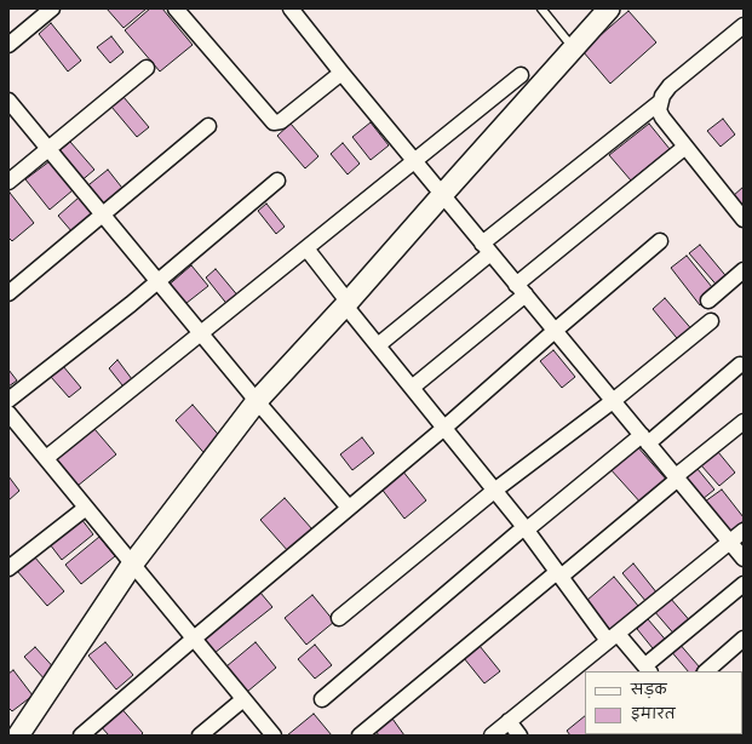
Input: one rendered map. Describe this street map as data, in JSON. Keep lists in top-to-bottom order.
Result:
{
  "legend": ["सड़क", "इमारत"]
}
